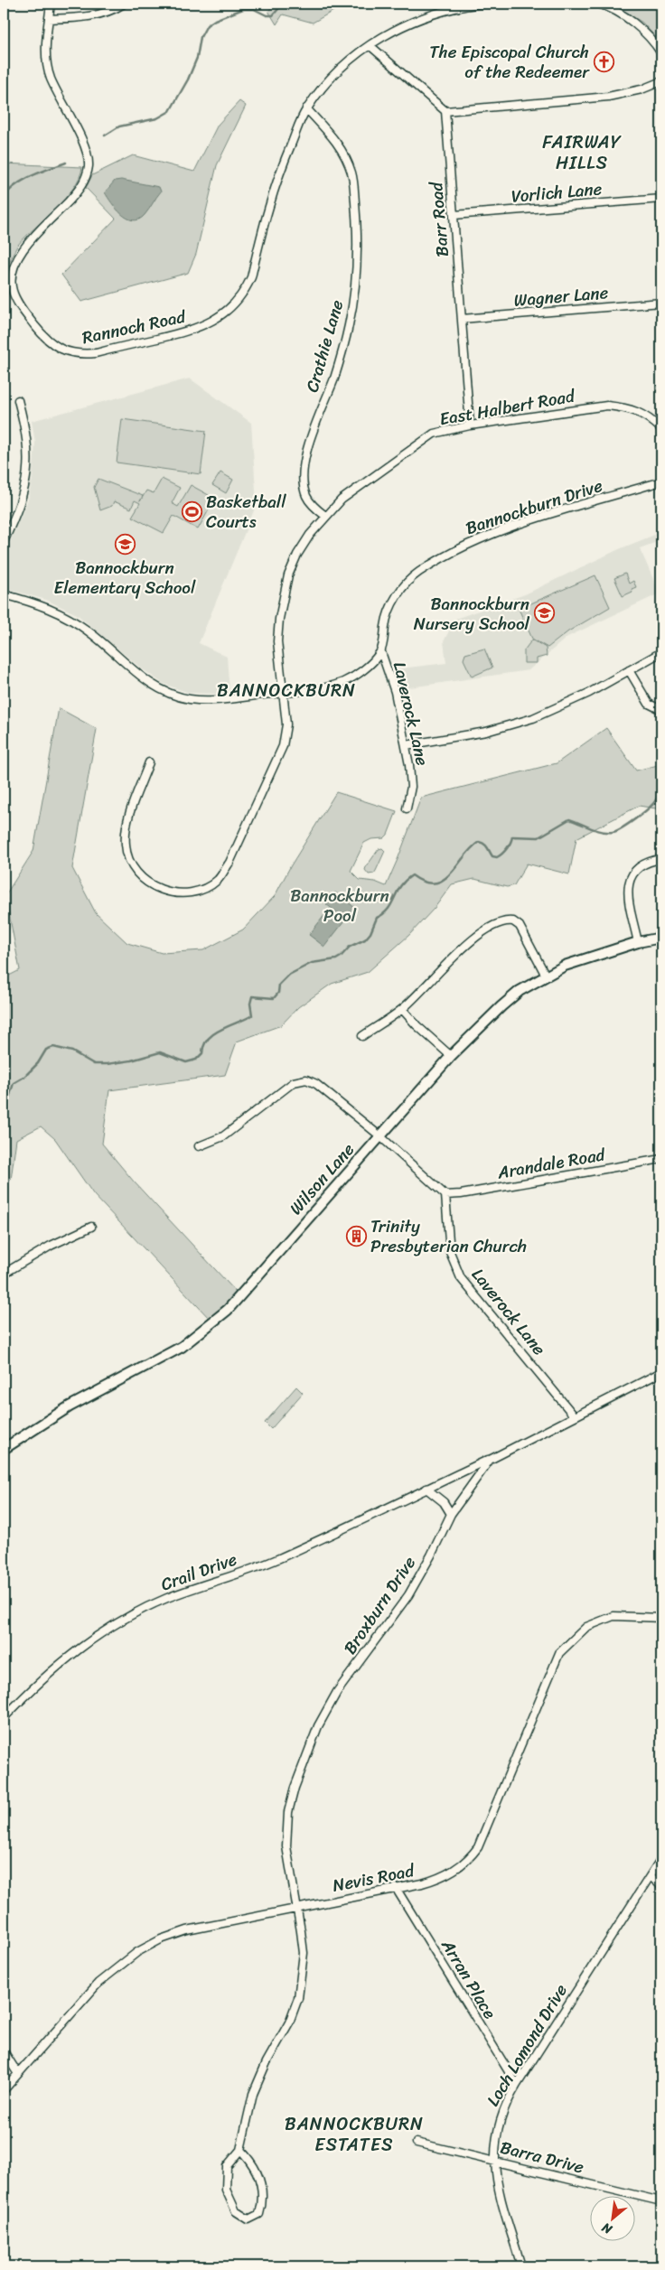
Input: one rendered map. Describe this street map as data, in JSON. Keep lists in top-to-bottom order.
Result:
{
  "streets": {
    "main road": ["Wilson Lane"],
    "street": [
      "Vorlich Lane",
      "Barr Road",
      "Wagner Lane",
      "Rannoch Road",
      "Crathie Lane",
      "East Halbert Road",
      "Bannockburn Drive",
      "Laverock Lane",
      "Arandale Road",
      "Crail Drive",
      "Broxburn Drive",
      "Nevis Road",
      "Arran Place",
      "Loch Lomond Drive",
      "Barra Drive"
    ]
  },
  "crossings": [
    ["Vorlich Lane", "Barr Road"],
    ["Barr Road", "Wagner Lane"],
    ["Barr Road", "East Halbert Road"],
    ["Rannoch Road", "Crathie Lane"],
    ["Crathie Lane", "East Halbert Road"],
    ["Bannockburn Drive", "Laverock Lane"],
    ["Laverock Lane", "Arandale Road"],
    ["Laverock Lane", "Broxburn Drive"],
    ["Crail Drive", "Broxburn Drive"],
    ["Broxburn Drive", "Nevis Road"],
    ["Nevis Road", "Arran Place"],
    ["Arran Place", "Loch Lomond Drive"],
    ["Loch Lomond Drive", "Barra Drive"]
  ],
  "districts": ["FAIRWAY HILLS", "BANNOCKBURN", "BANNOCKBURN ESTATES"],
  "parks": ["Bannockburn Pool"],
  "places": {
    "church": ["The Episcopal Church of the Redeemer"],
    "sports": ["Basketball Courts"],
    "school or university": ["Bannockburn Elementary School", "Bannockburn Nursery School"],
    "building": ["Trinity Presbyterian Church"]
  },
  "north": "bottom left"
}
